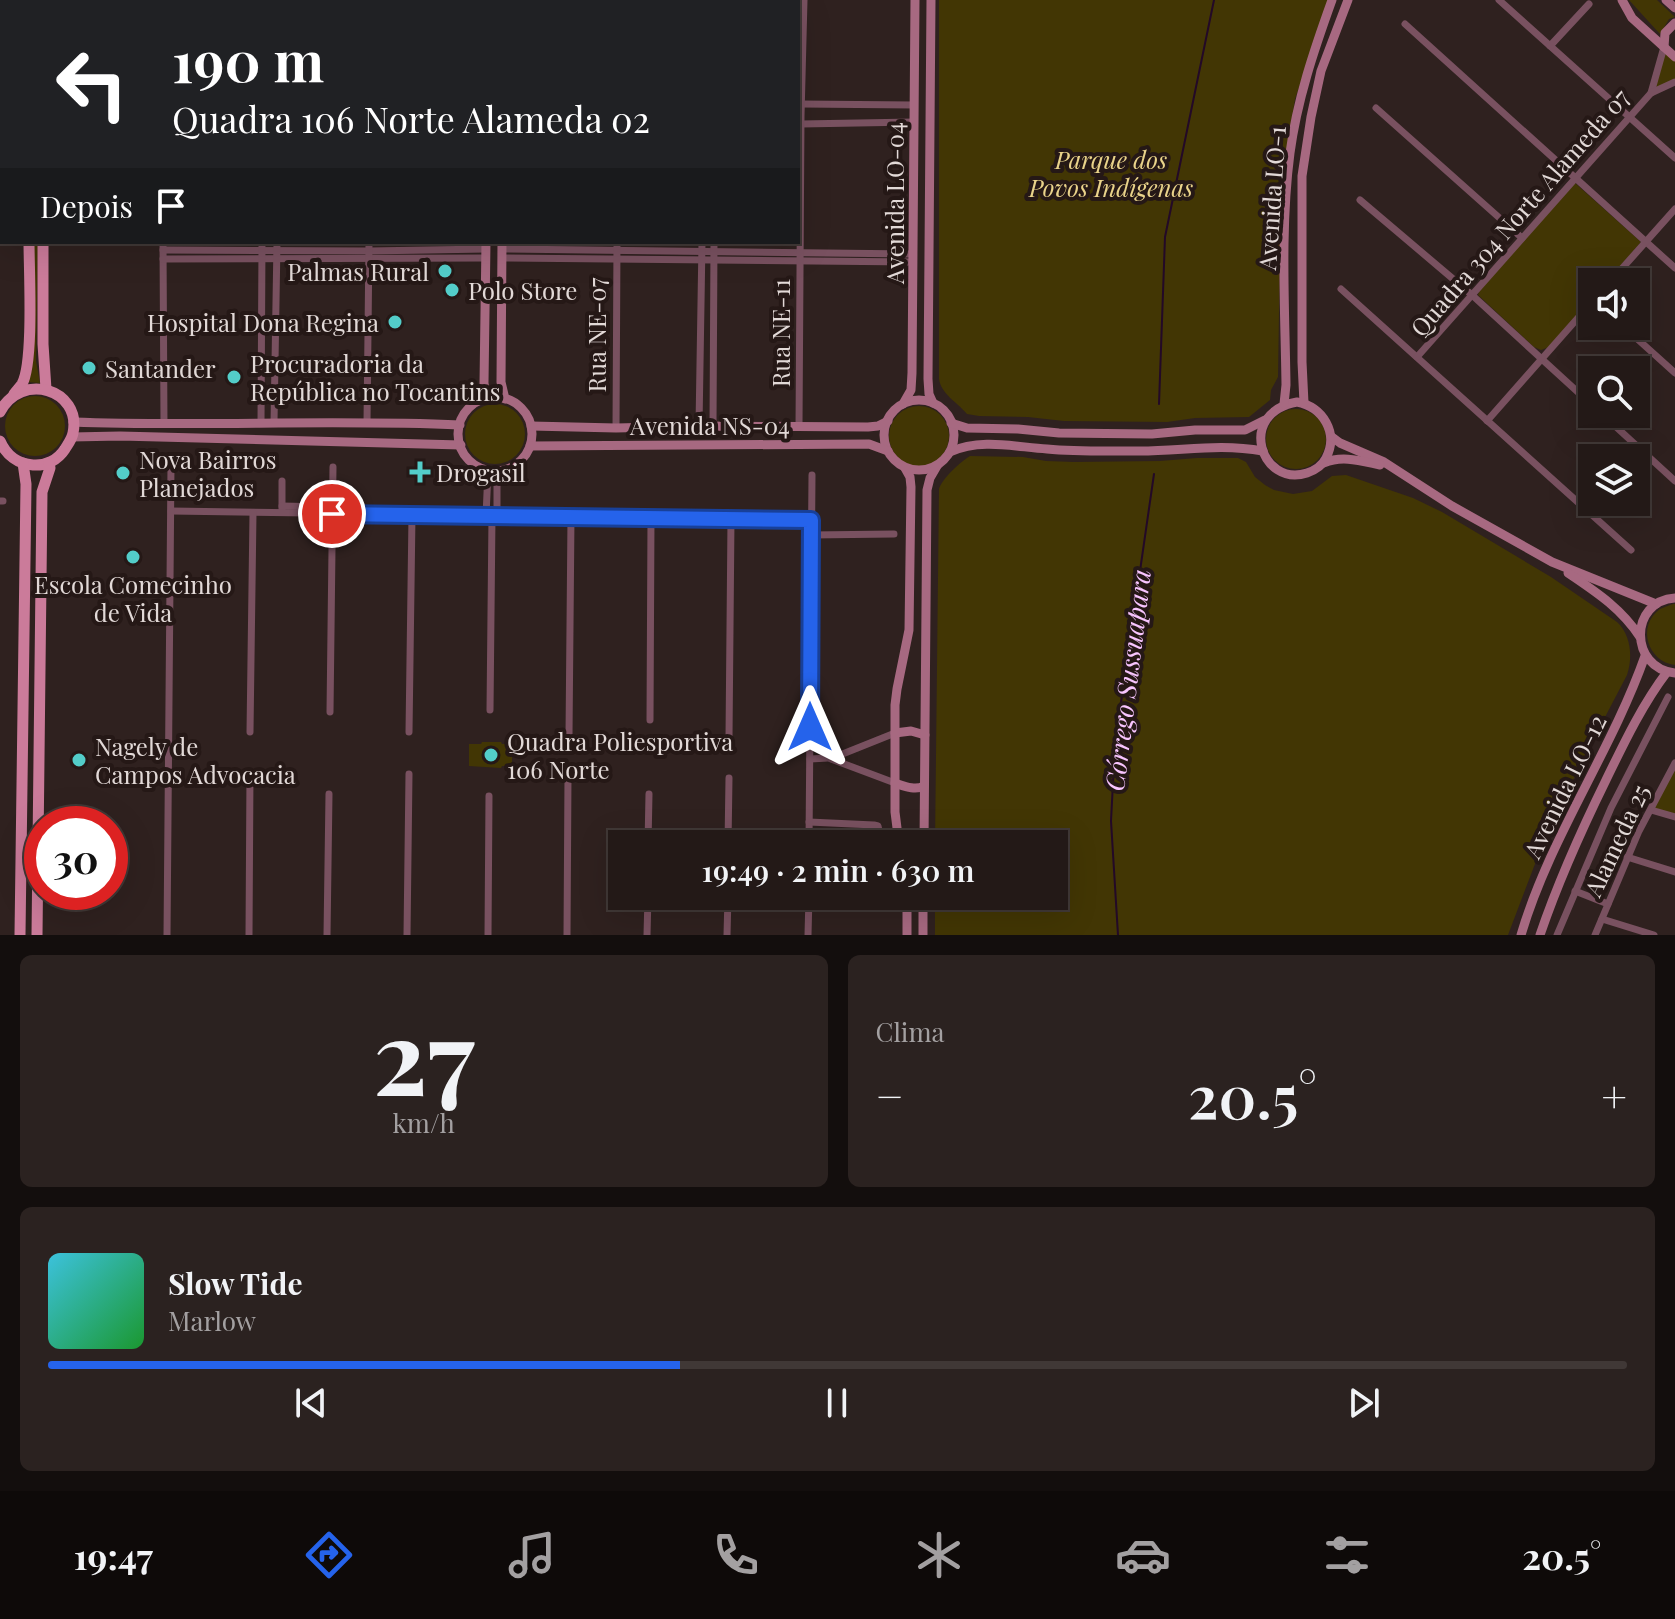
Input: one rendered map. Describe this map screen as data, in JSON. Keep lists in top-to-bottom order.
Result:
{
  "streets": {
    "street": [
      "Avenida LO-1",
      "Avenida LO-04",
      "Quadra 304 Norte Alameda 07",
      "Rua NE-11",
      "Rua NE-07",
      "Avenida NS-04",
      "Avenida LO-12",
      "Alameda 25"
    ]
  },
  "crossings": [
    ["Avenida LO-04", "Avenida NS-04"],
    ["Rua NE-11", "Avenida NS-04"],
    ["Rua NE-07", "Avenida NS-04"]
  ],
  "water": ["Córrego Sussuapara"],
  "parks": ["Parque dos Povos Indígenas"],
  "places": {
    "other": [
      "Palmas Rural",
      "Polo Store",
      "Hospital Dona Regina",
      "Santander",
      "Procuradoria da República no Tocantins",
      "Nova Bairros Planejados",
      "Escola Comecinho de Vida",
      "Quadra Poliesportiva 106 Norte",
      "Nagely de Campos Advocacia"
    ],
    "health": ["Drogasil"]
  },
  "page": {
    "turn": ["190 m", "Quadra 106 Norte Alameda 02"],
    "then": "Depois",
    "limit": "30",
    "trip": "19:49 · 2 min · 630 m",
    "tile": [
      ["27", "km/h"],
      "Clima"
    ],
    "heat": ["−", "20.5°", "+"],
    "song": ["Slow Tide", "Marlow"],
    "tabs": ["19:47", "20.5°"]
  }
}
